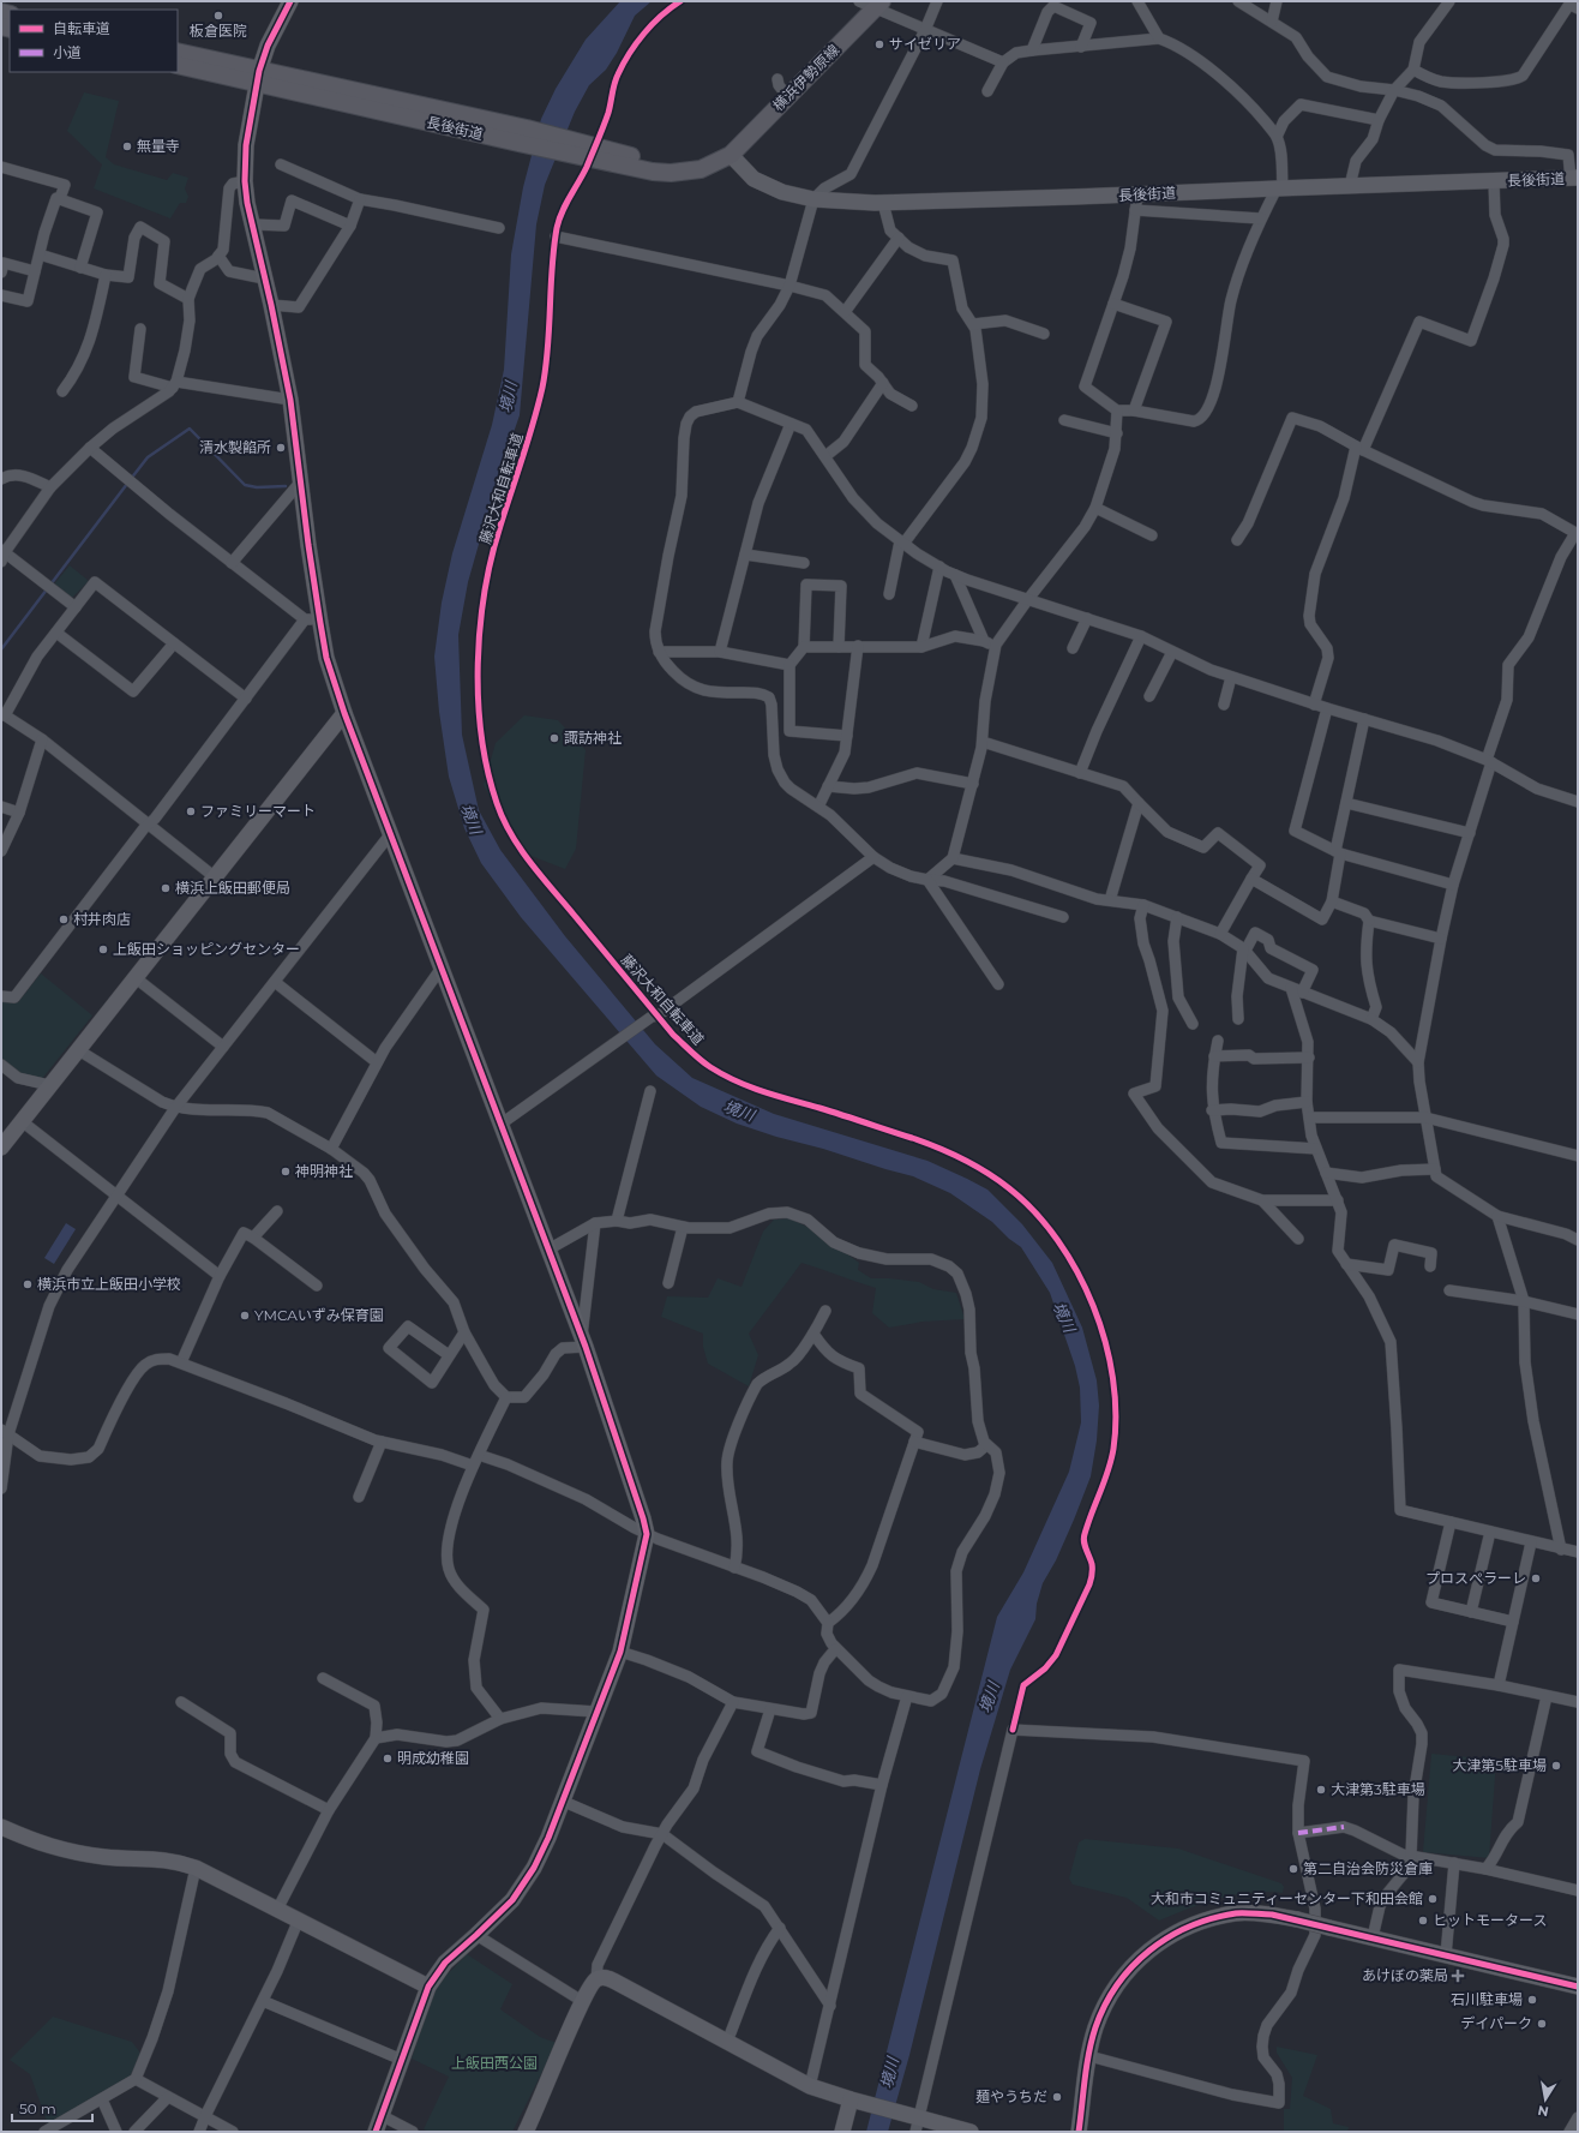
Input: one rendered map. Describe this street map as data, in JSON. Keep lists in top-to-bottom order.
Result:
{
  "streets": {
    "main road": ["横浜伊勢原線", "長後街道"],
    "cycle path": ["藤沢大和自転車道"]
  },
  "crossings": [
    ["横浜伊勢原線", "長後街道"]
  ],
  "water": ["境川"],
  "parks": ["上飯田西公園"],
  "places": {
    "other": [
      "板倉医院",
      "サイゼリア",
      "無量寺",
      "清水製餡所",
      "諏訪神社",
      "ファミリーマート",
      "横浜上飯田郵便局",
      "村井肉店",
      "上飯田ショッピングセンター",
      "神明神社",
      "横浜市立上飯田小学校",
      "YMCAいずみ保育園",
      "プロスぺラーレ",
      "明成幼稚園",
      "大津第5駐車場",
      "大津第3駐車場",
      "第二自治会防災倉庫",
      "大和市コミュニティーセンター下和田会館",
      "ヒットモータース",
      "石川駐車場",
      "デイパーク",
      "麺やうちだ"
    ],
    "health": ["あけぼの薬局"]
  },
  "legend": ["自転車道", "小道"],
  "scale_bar": "50 m",
  "north": "bottom"
}
